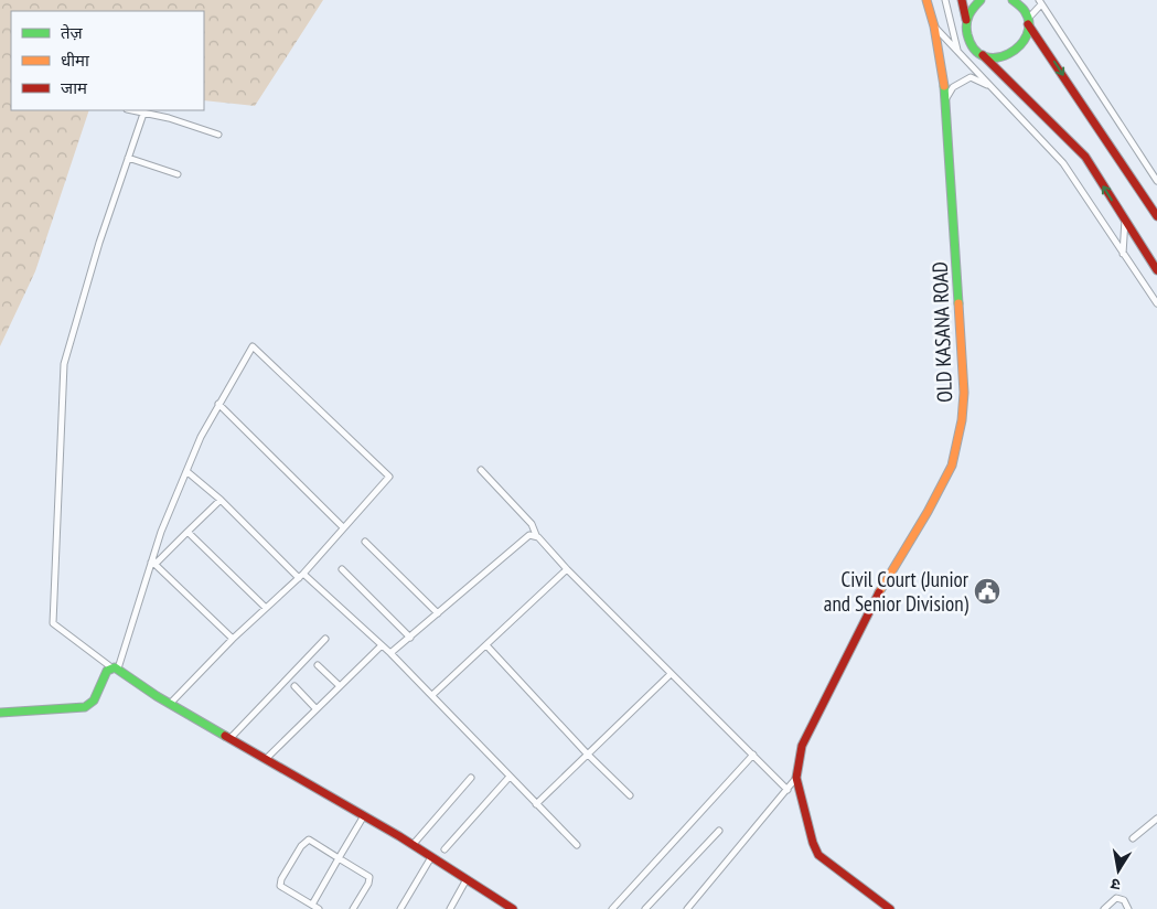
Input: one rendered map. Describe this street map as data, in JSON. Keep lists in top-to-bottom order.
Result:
{
  "streets": {
    "street": ["OLD KASANA ROAD"]
  },
  "places": {
    "public building": ["Civil Court (Junior and Senior Division)"]
  },
  "legend": ["तेज़", "धीमा", "जाम"],
  "north": "bottom"
}
